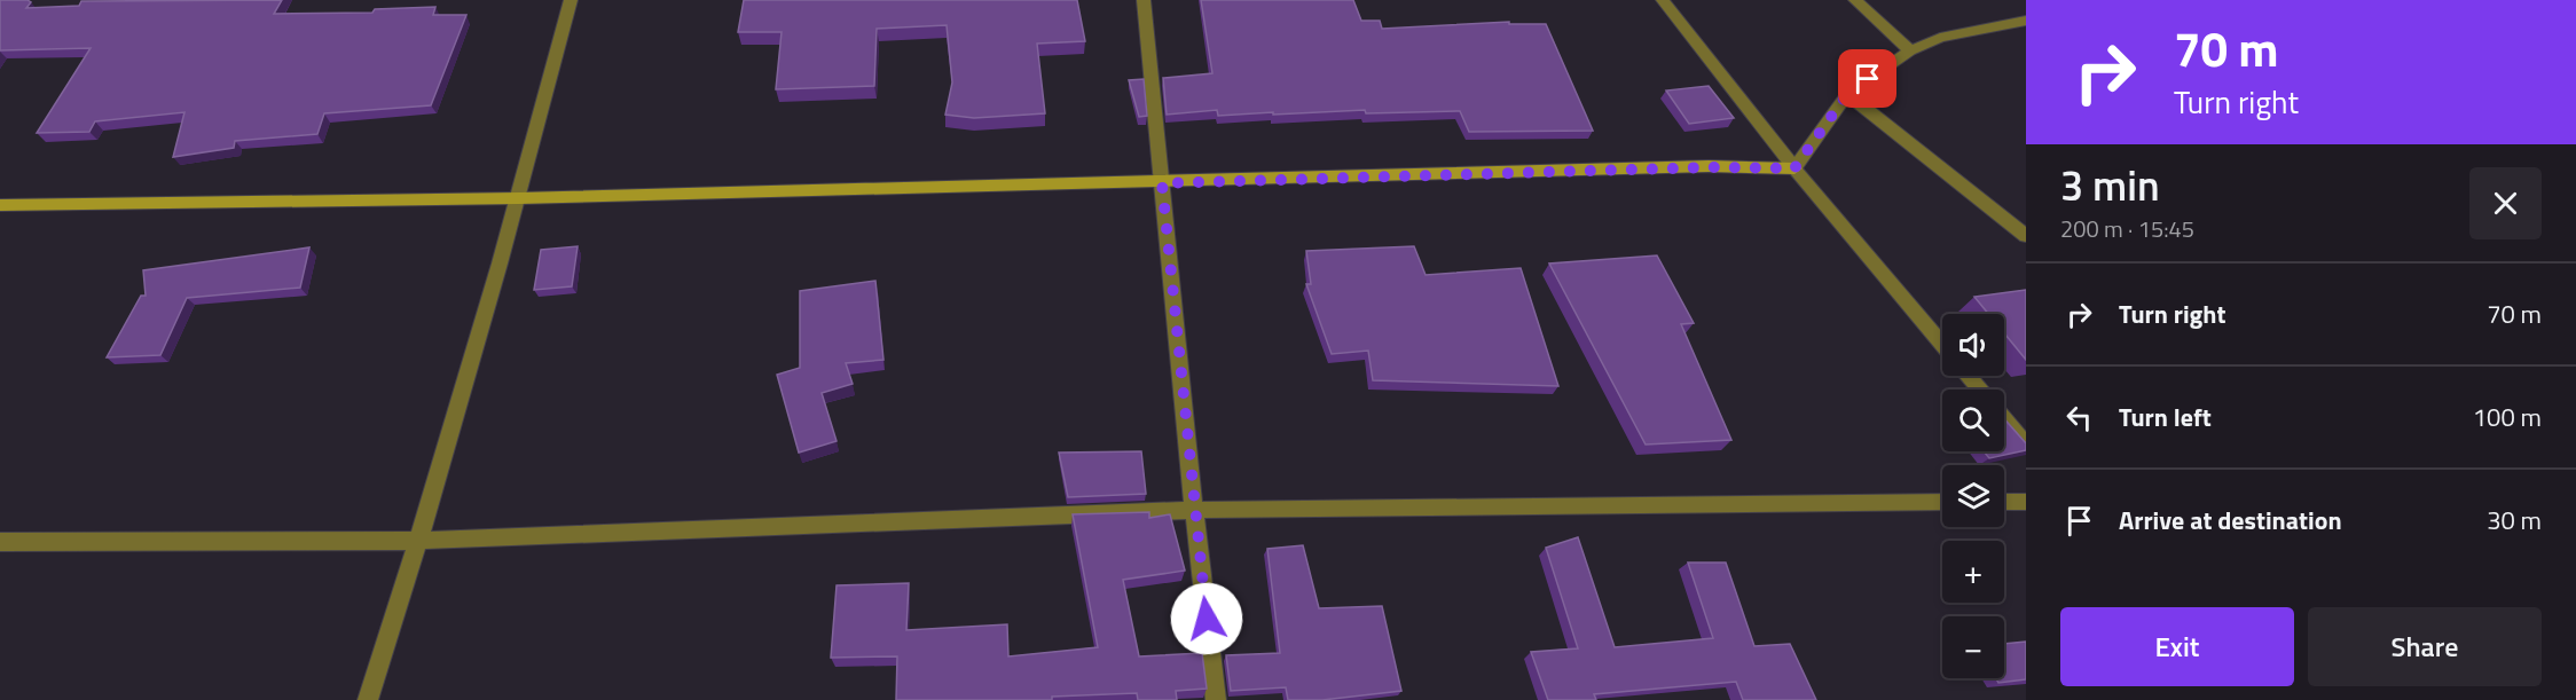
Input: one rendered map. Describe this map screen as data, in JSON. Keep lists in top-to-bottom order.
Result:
{
  "page": {
    "turn": ["70 m", "Turn right"],
    "heading": ["3 min", "200 m · 15:45"],
    "list": [
      {
        "name": "Turn right",
        "value": "70 m"
      },
      {
        "name": "Turn left",
        "value": "100 m"
      },
      {
        "name": "Arrive at destination",
        "value": "30 m"
      }
    ],
    "map_buttons": ["+", "−"],
    "buttons": ["Exit", "Share"]
  }
}
